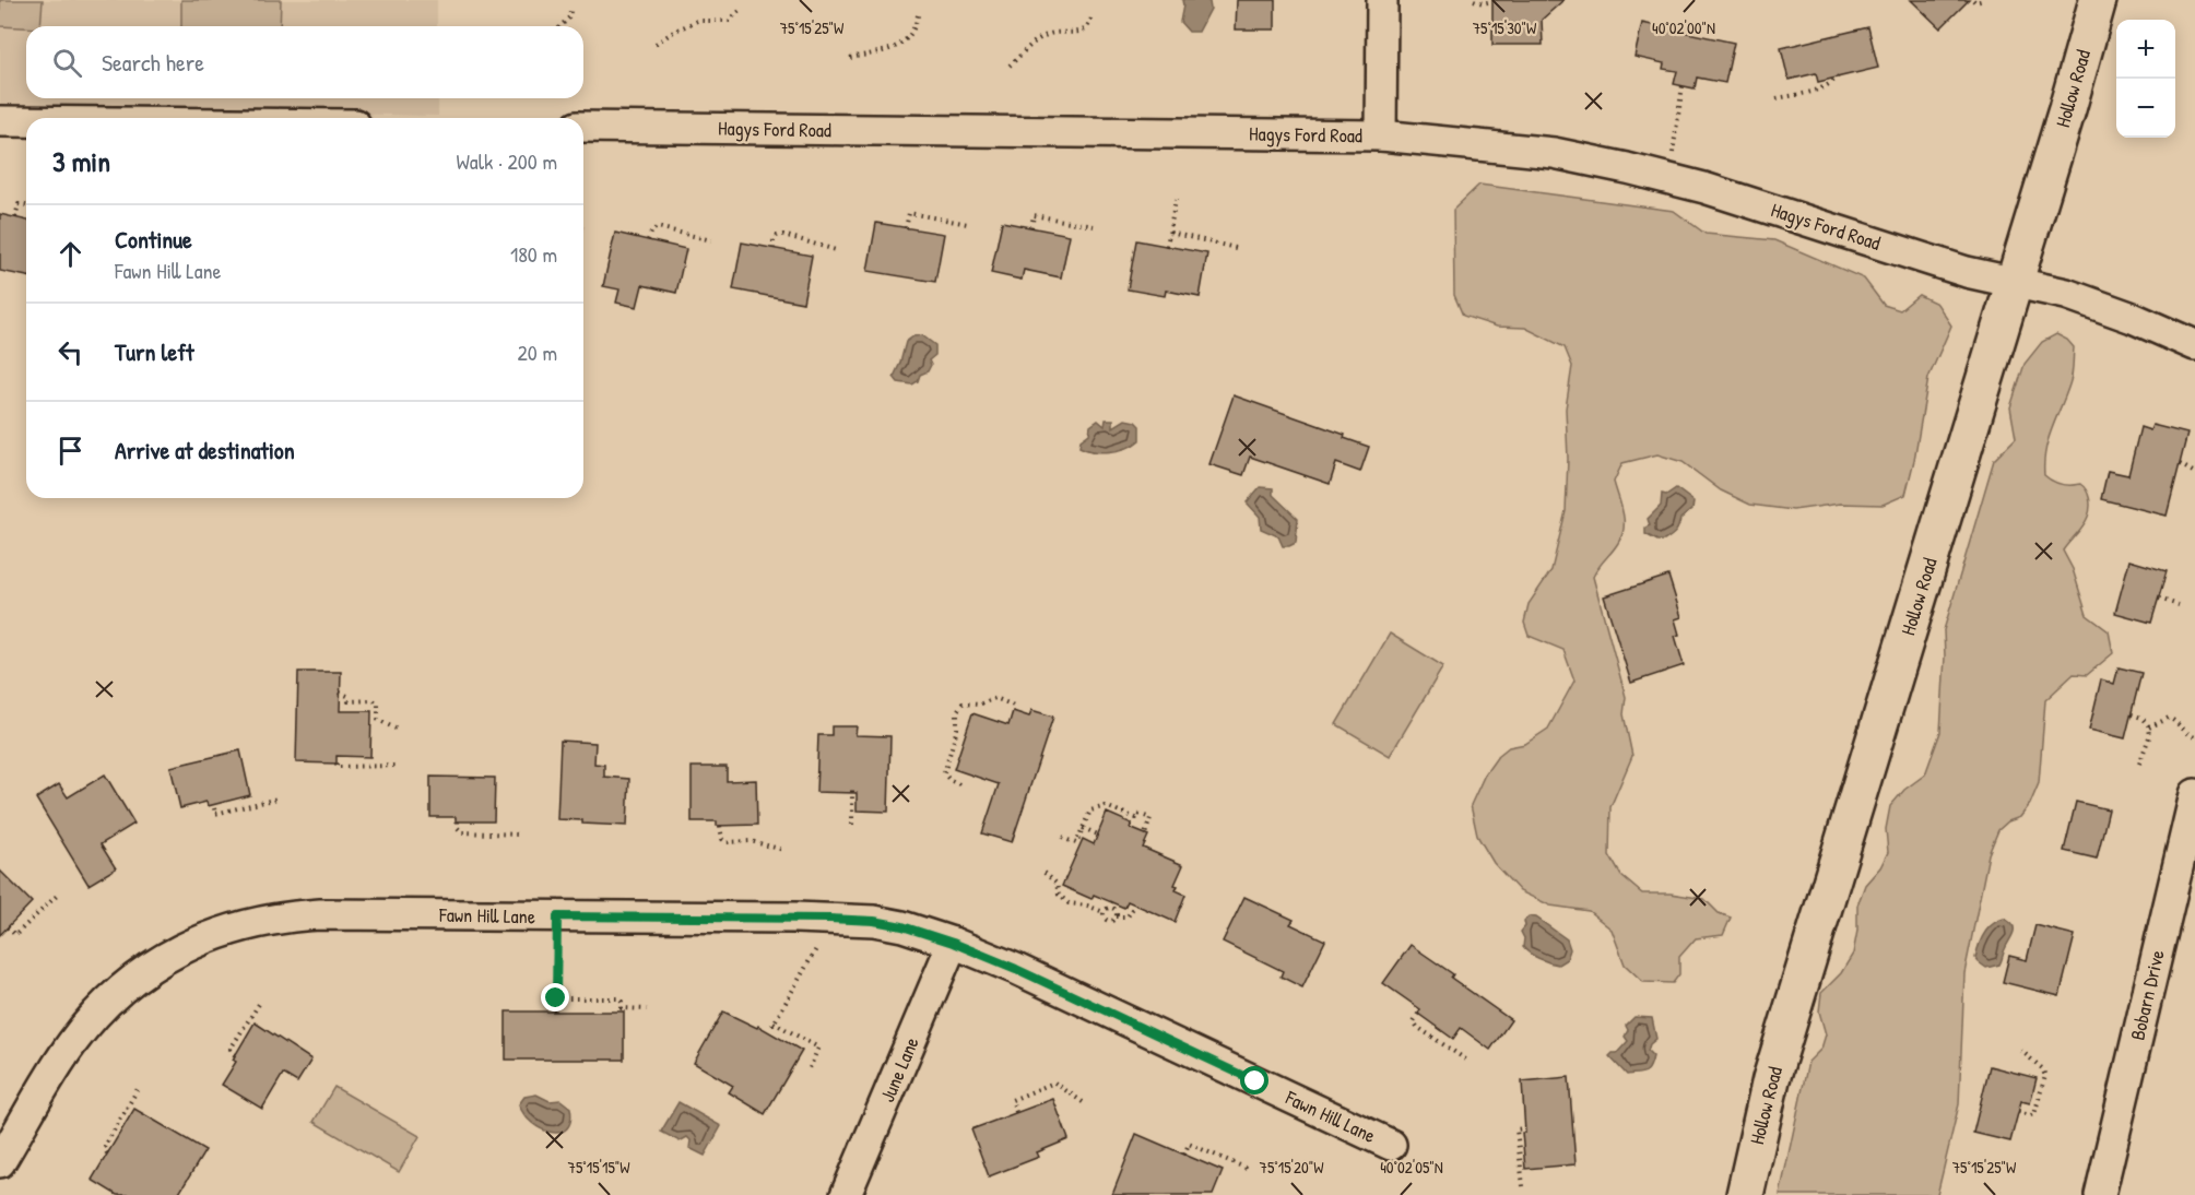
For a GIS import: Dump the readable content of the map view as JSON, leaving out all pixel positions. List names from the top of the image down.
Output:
{
  "streets": {
    "main road": ["Hollow Road"],
    "street": [
      "Hagys Ford Road",
      "Fawn Hill Lane",
      "Bobarn Drive",
      "June Lane"
    ]
  },
  "crossings": [
    ["Hollow Road", "Hagys Ford Road"],
    ["Fawn Hill Lane", "June Lane"]
  ],
  "page": {
    "map_buttons": ["+", "−"],
    "search": "Search here",
    "heading": ["3 min", "Walk · 200 m"],
    "list": [
      ["Continue", "Fawn Hill Lane", "180 m"],
      ["Turn left", "20 m"],
      "Arrive at destination"
    ]
  },
  "coordinates": [
    "75°15'25\"W",
    "75°15'30\"W",
    "40°02'00\"N",
    "40°02'05\"N",
    "75°15'15\"W",
    "75°15'20\"W"
  ]
}
